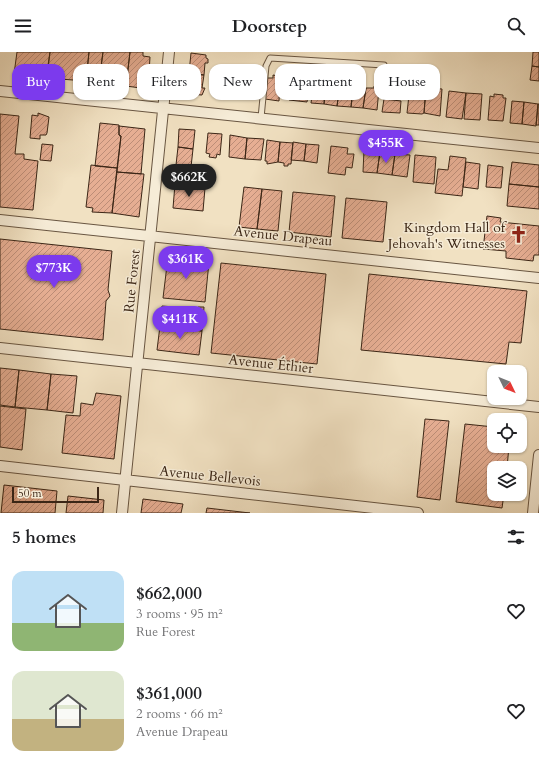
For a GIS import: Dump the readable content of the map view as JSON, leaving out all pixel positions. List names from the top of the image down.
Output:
{
  "streets": {
    "street": [
      "Avenue Drapeau",
      "Rue Forest",
      "Avenue Éthier",
      "Avenue Bellevois"
    ]
  },
  "crossings": [
    ["Avenue Drapeau", "Rue Forest"],
    ["Rue Forest", "Avenue Éthier"],
    ["Rue Forest", "Avenue Bellevois"]
  ],
  "places": {
    "church": ["Kingdom Hall of Jehovah's Witnesses"]
  },
  "scale_bar": "50 m",
  "north": "bottom right",
  "page": {
    "header": "Doorstep",
    "chip": [
      "Buy",
      "Rent",
      "Filters",
      "New",
      "Apartment",
      "House"
    ],
    "price": [
      "$455K",
      "$662K",
      "$361K",
      "$773K",
      "$411K"
    ],
    "scale": "50 m",
    "heading": "5 homes",
    "list": [
      {
        "name": "$662,000",
        "note": "3 rooms · 95 m² · Rue Forest"
      },
      {
        "name": "$361,000",
        "note": "2 rooms · 66 m² · Avenue Drapeau"
      }
    ]
  }
}
